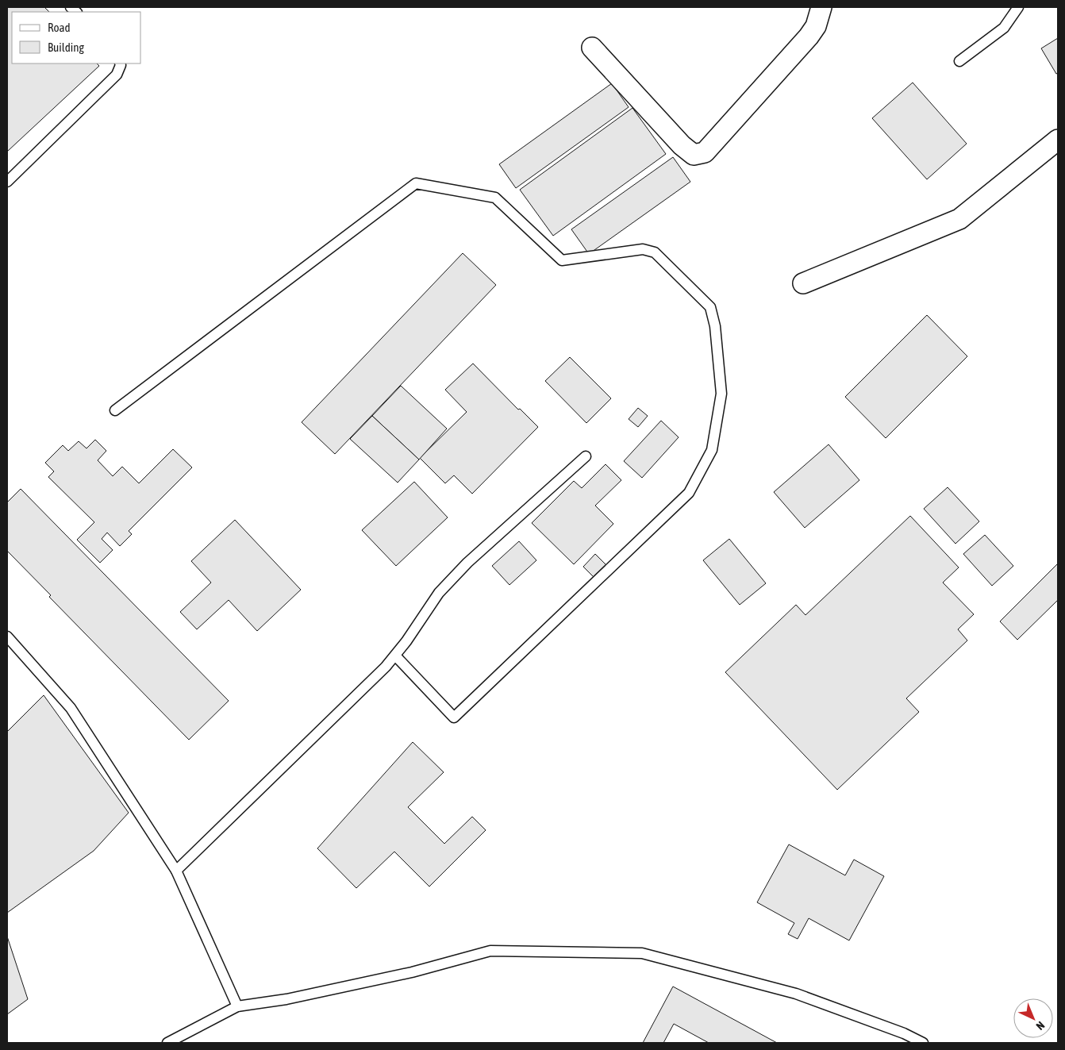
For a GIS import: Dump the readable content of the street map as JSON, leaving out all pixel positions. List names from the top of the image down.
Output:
{
  "legend": ["Road", "Building"],
  "north": "bottom right"
}
